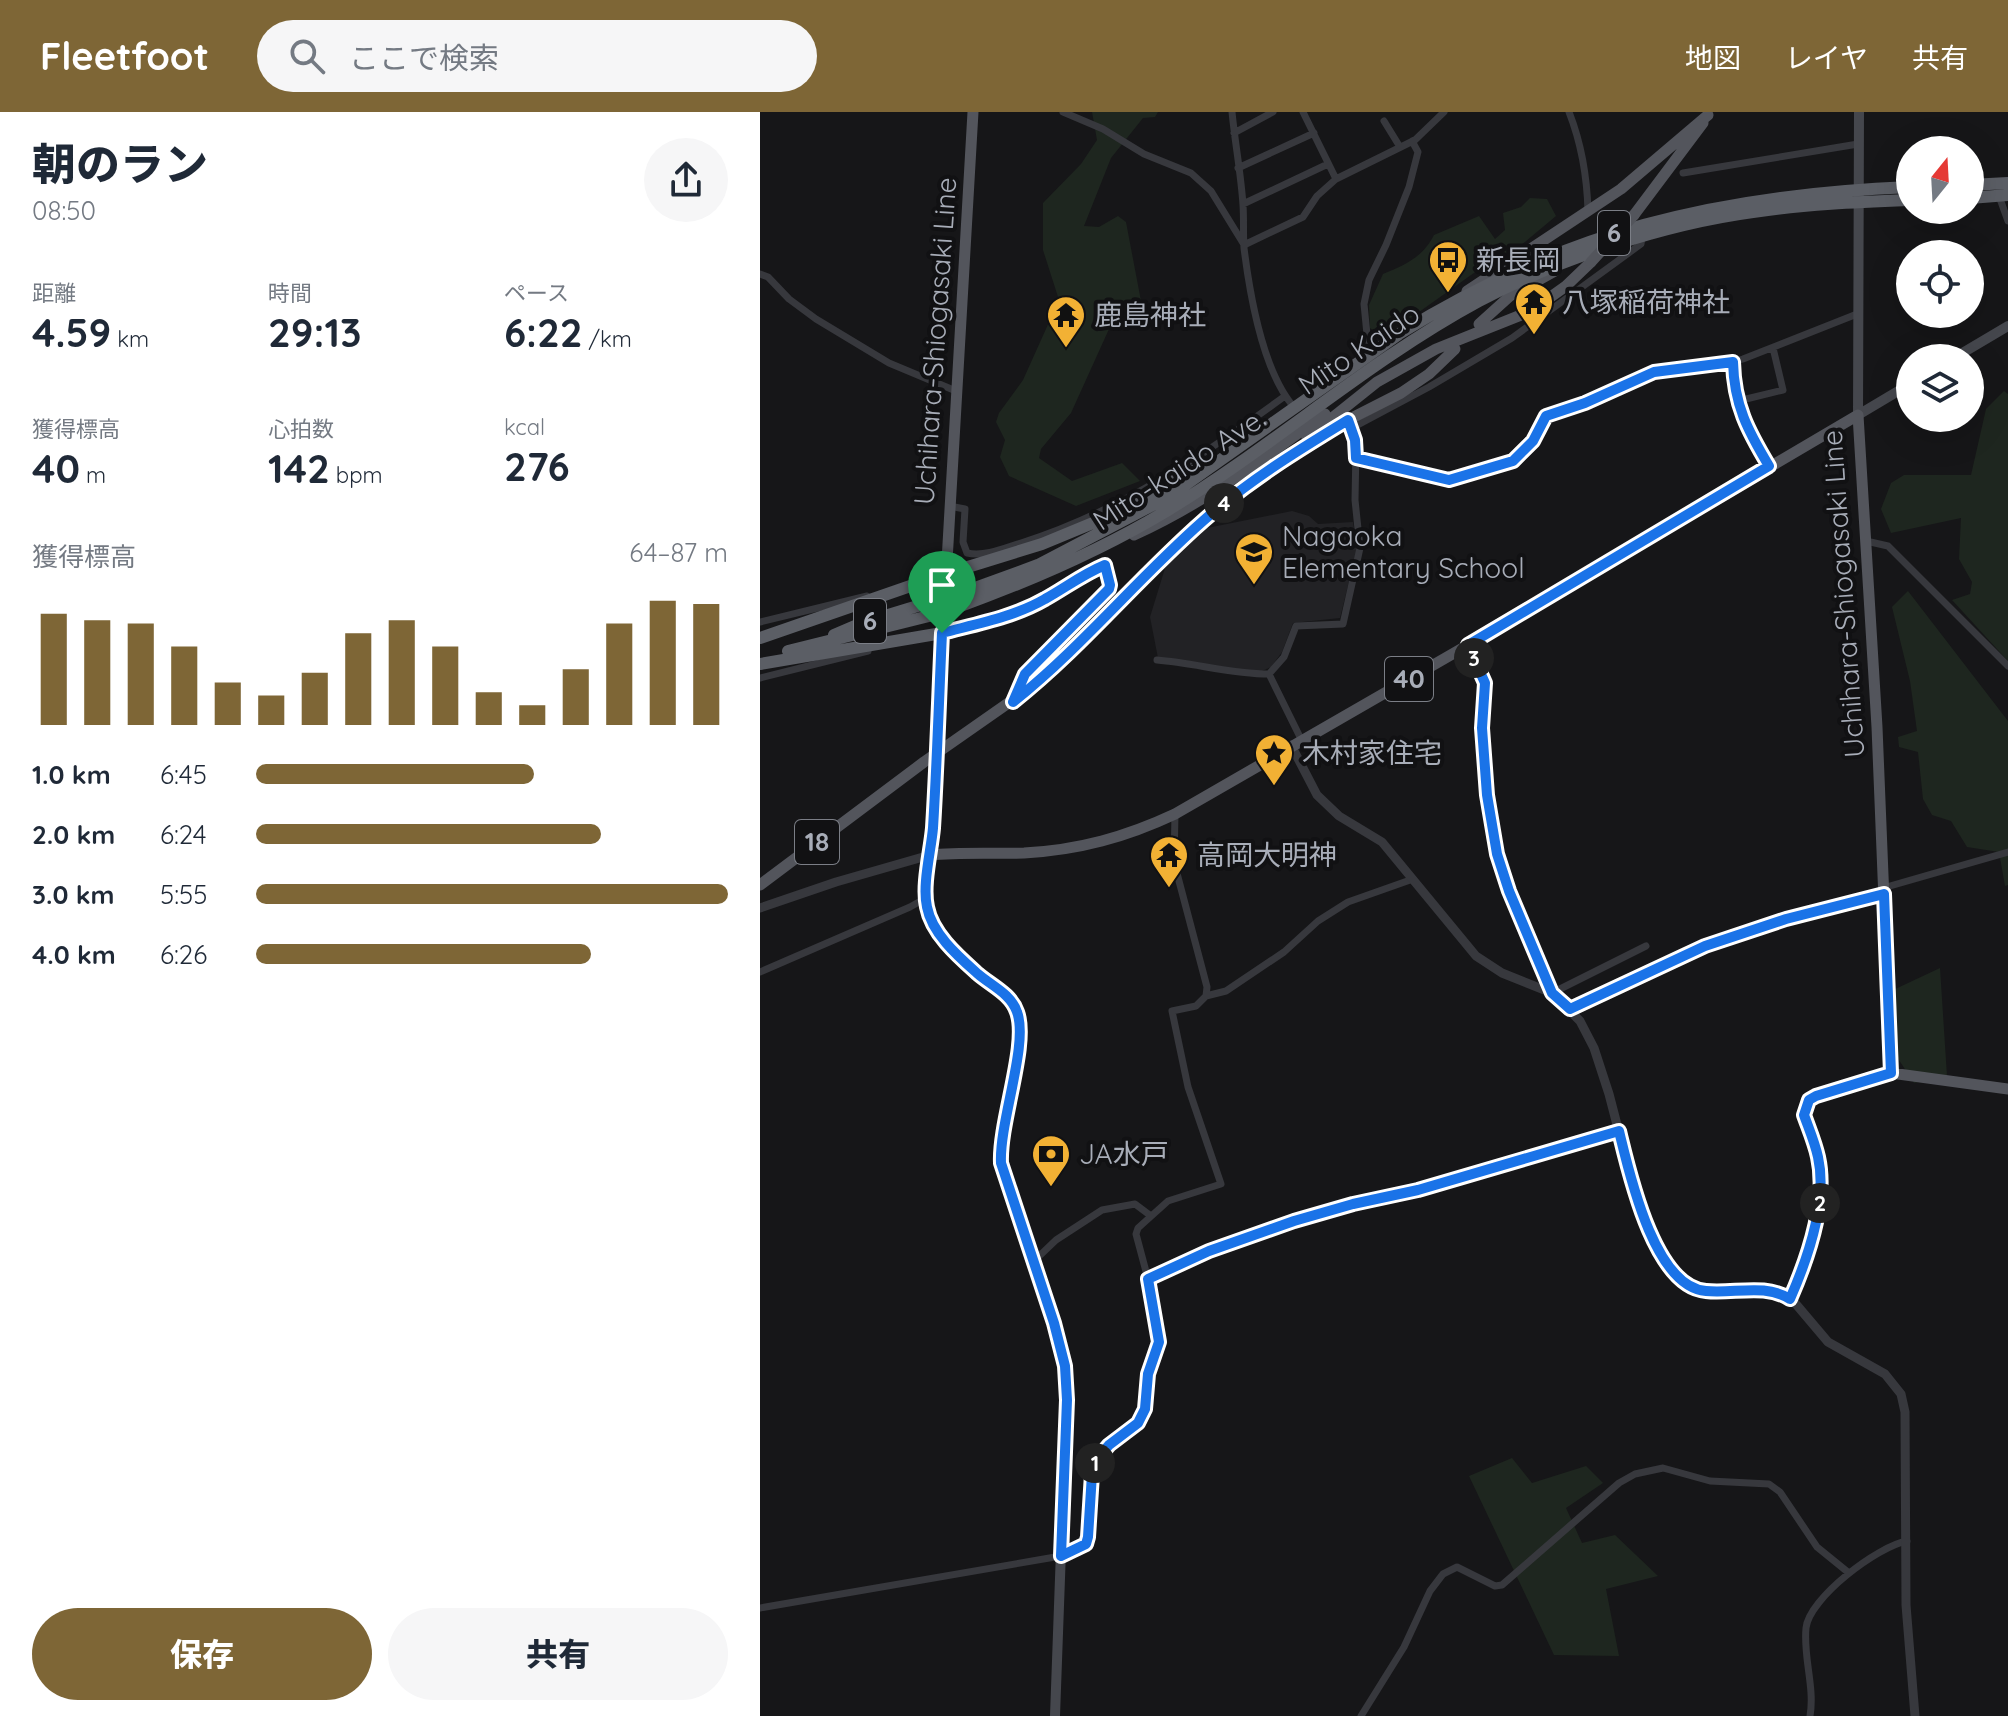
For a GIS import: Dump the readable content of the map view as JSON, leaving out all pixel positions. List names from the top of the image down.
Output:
{
  "streets": {
    "highway": ["6", "Mito-kaido Ave."],
    "main road": ["Uchihara-Shiogasaki Line", "40", "18"]
  },
  "crossings": [
    ["6", "Mito-kaido Ave."],
    ["Uchihara-Shiogasaki Line", "18"]
  ],
  "places": {
    "bus stop": ["新長岡"],
    "temple": ["八塚稲荷神社", "鹿島神社", "高岡大明神"],
    "school or university": ["Nagaoka Elementary School"],
    "place": ["木村家住宅"],
    "bank": ["JA水戸"]
  },
  "north": "top",
  "page": {
    "header": "Fleetfoot",
    "search": "ここで検索",
    "nav": ["地図", "レイヤ", "共有"],
    "heading": ["朝のラン", "08:50"],
    "stats": [
      ["距離", "4.59 km"],
      ["時間", "29:13"],
      ["ペース", "6:22 /km"],
      ["獲得標高", "40 m"],
      ["心拍数", "142 bpm"],
      ["kcal", "276"]
    ],
    "pins": [
      "4",
      "3",
      "2",
      "1"
    ],
    "chart": ["獲得標高", "64–87 m"],
    "list": [
      {
        "name": "1.0 km",
        "note": "6:45"
      },
      {
        "name": "2.0 km",
        "note": "6:24"
      },
      {
        "name": "3.0 km",
        "note": "5:55"
      },
      {
        "name": "4.0 km",
        "note": "6:26"
      }
    ],
    "buttons": ["保存", "共有"]
  }
}
